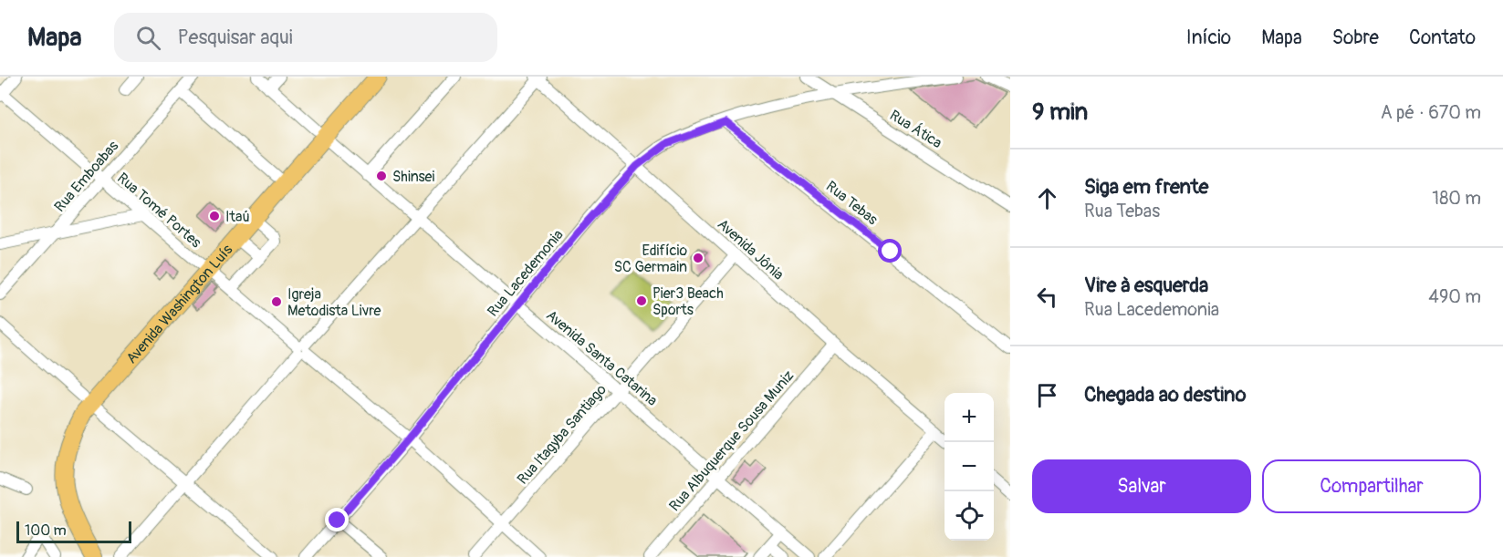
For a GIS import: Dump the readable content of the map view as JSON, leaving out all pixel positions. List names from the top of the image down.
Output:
{
  "streets": {
    "highway": ["Avenida Washington Luís"],
    "street": [
      "Rua Ática",
      "Rua Emboabas",
      "Rua Tebas",
      "Rua Tomé Portes",
      "Avenida Jônia",
      "Rua Lacedemonia",
      "Avenida Santa Catarina",
      "Rua Itagyba Santiago",
      "Rua Albuquerque Sousa Muniz"
    ]
  },
  "crossings": [
    ["Rua Ática", "Rua Lacedemonia"],
    ["Rua Emboabas", "Rua Tomé Portes"],
    ["Rua Tebas", "Rua Lacedemonia"],
    ["Rua Tomé Portes", "Rua Lacedemonia"],
    ["Rua Tomé Portes", "Avenida Washington Luís"],
    ["Rua Tomé Portes", "Rua Itagyba Santiago"],
    ["Avenida Jônia", "Rua Lacedemonia"],
    ["Avenida Jônia", "Rua Itagyba Santiago"],
    ["Avenida Jônia", "Rua Albuquerque Sousa Muniz"],
    ["Rua Lacedemonia", "Avenida Santa Catarina"],
    ["Avenida Washington Luís", "Avenida Santa Catarina"],
    ["Avenida Santa Catarina", "Rua Itagyba Santiago"],
    ["Avenida Santa Catarina", "Rua Albuquerque Sousa Muniz"]
  ],
  "places": [
    "Shinsei",
    "Itaú",
    "Edifício SC Germain",
    "Pier3 Beach Sports",
    "Igreja Metodista Livre"
  ],
  "scale_bar": "100 m",
  "page": {
    "header": "Mapa",
    "search": "Pesquisar aqui",
    "nav": [
      "Início",
      "Mapa",
      "Sobre",
      "Contato"
    ],
    "heading": ["9 min", "A pé · 670 m"],
    "list": [
      ["Siga em frente", "Rua Tebas", "180 m"],
      ["Vire à esquerda", "Rua Lacedemonia", "490 m"],
      "Chegada ao destino"
    ],
    "map_buttons": ["+", "−"],
    "buttons": ["Salvar", "Compartilhar"],
    "scale": "100 m"
  }
}
